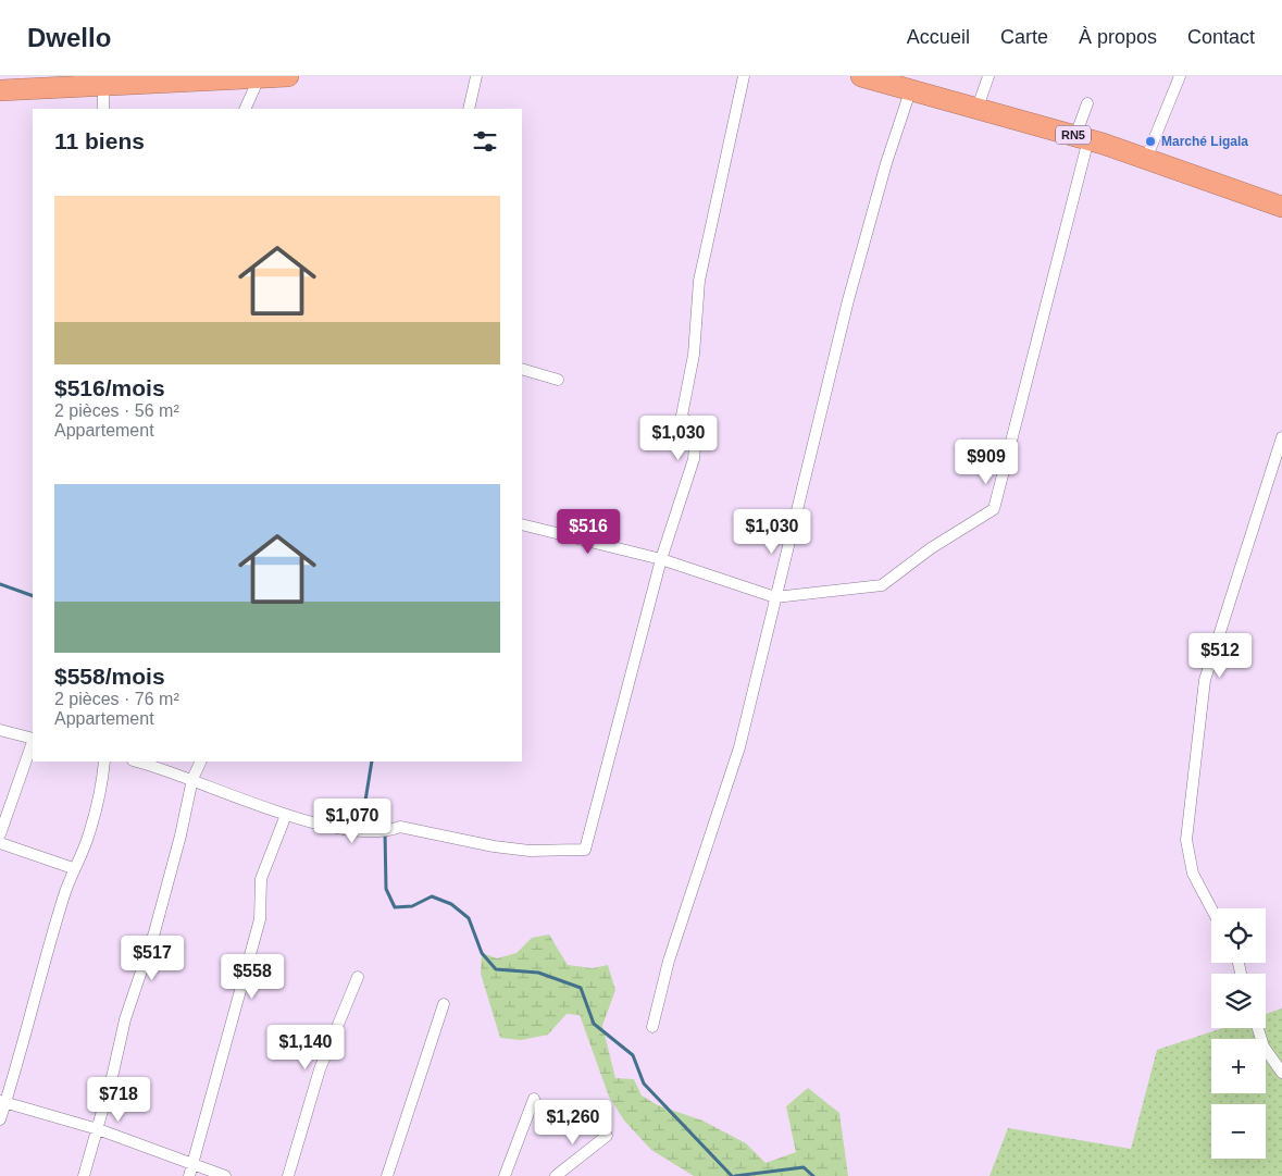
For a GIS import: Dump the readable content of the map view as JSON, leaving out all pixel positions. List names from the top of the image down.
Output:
{
  "streets": {
    "highway": ["RN5"]
  },
  "places": ["Marché Ligala"],
  "page": {
    "header": "Dwello",
    "nav": [
      "Accueil",
      "Carte",
      "À propos",
      "Contact"
    ],
    "heading": "11 biens",
    "list": [
      {
        "name": "$516/mois",
        "note": "2 pièces · 56 m² · Appartement"
      },
      {
        "name": "$558/mois",
        "note": "2 pièces · 76 m² · Appartement"
      }
    ],
    "price": [
      "$1,030",
      "$909",
      "$516",
      "$1,030",
      "$512",
      "$1,070",
      "$517",
      "$558",
      "$1,140",
      "$718",
      "$1,260"
    ],
    "map_buttons": ["+", "−"]
  }
}
